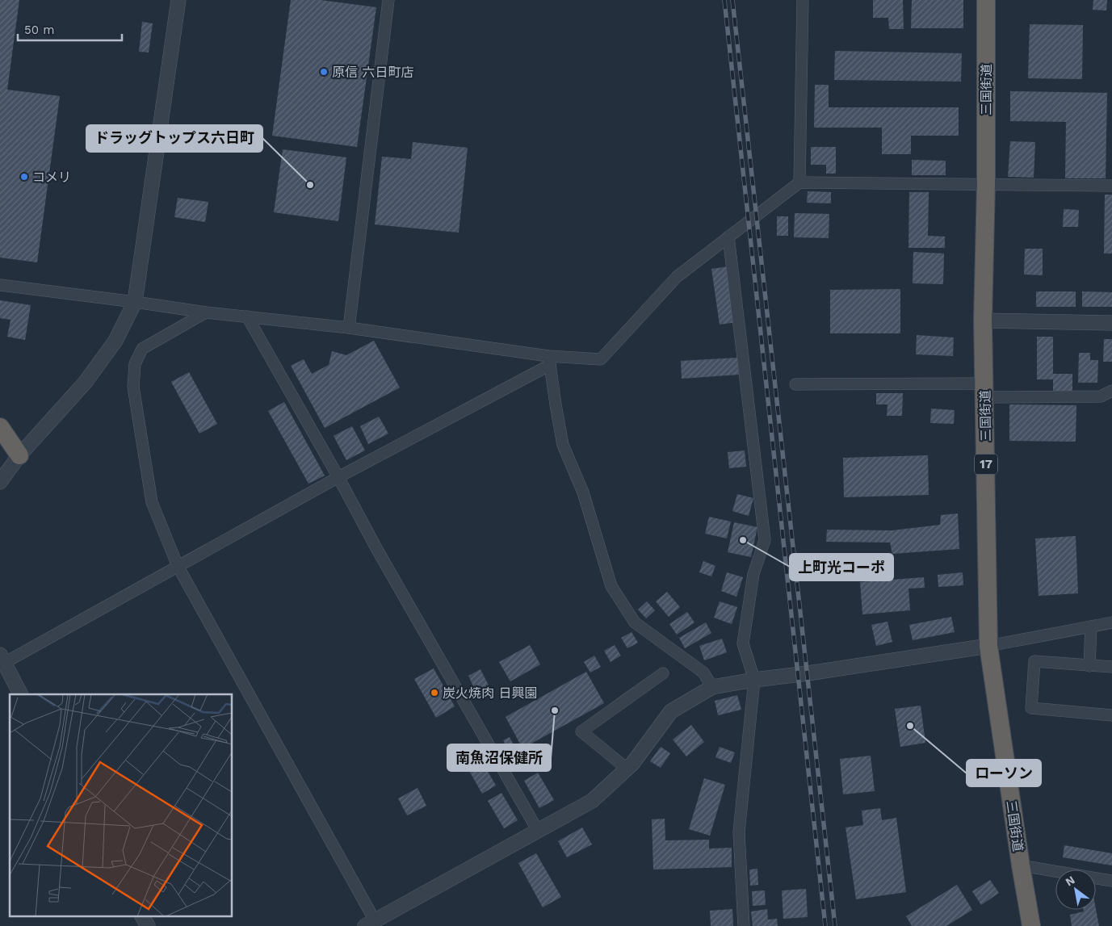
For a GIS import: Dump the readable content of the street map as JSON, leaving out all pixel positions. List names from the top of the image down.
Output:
{
  "streets": {
    "highway": ["三国街道", "17"]
  },
  "places": [
    "原信 六日町店",
    "コメリ",
    "ドラッグトップス六日町",
    "上町光コーポ",
    "炭火焼肉 日興園",
    "南魚沼保健所",
    "ローソン"
  ],
  "scale_bar": "50 m",
  "north": "top left"
}
